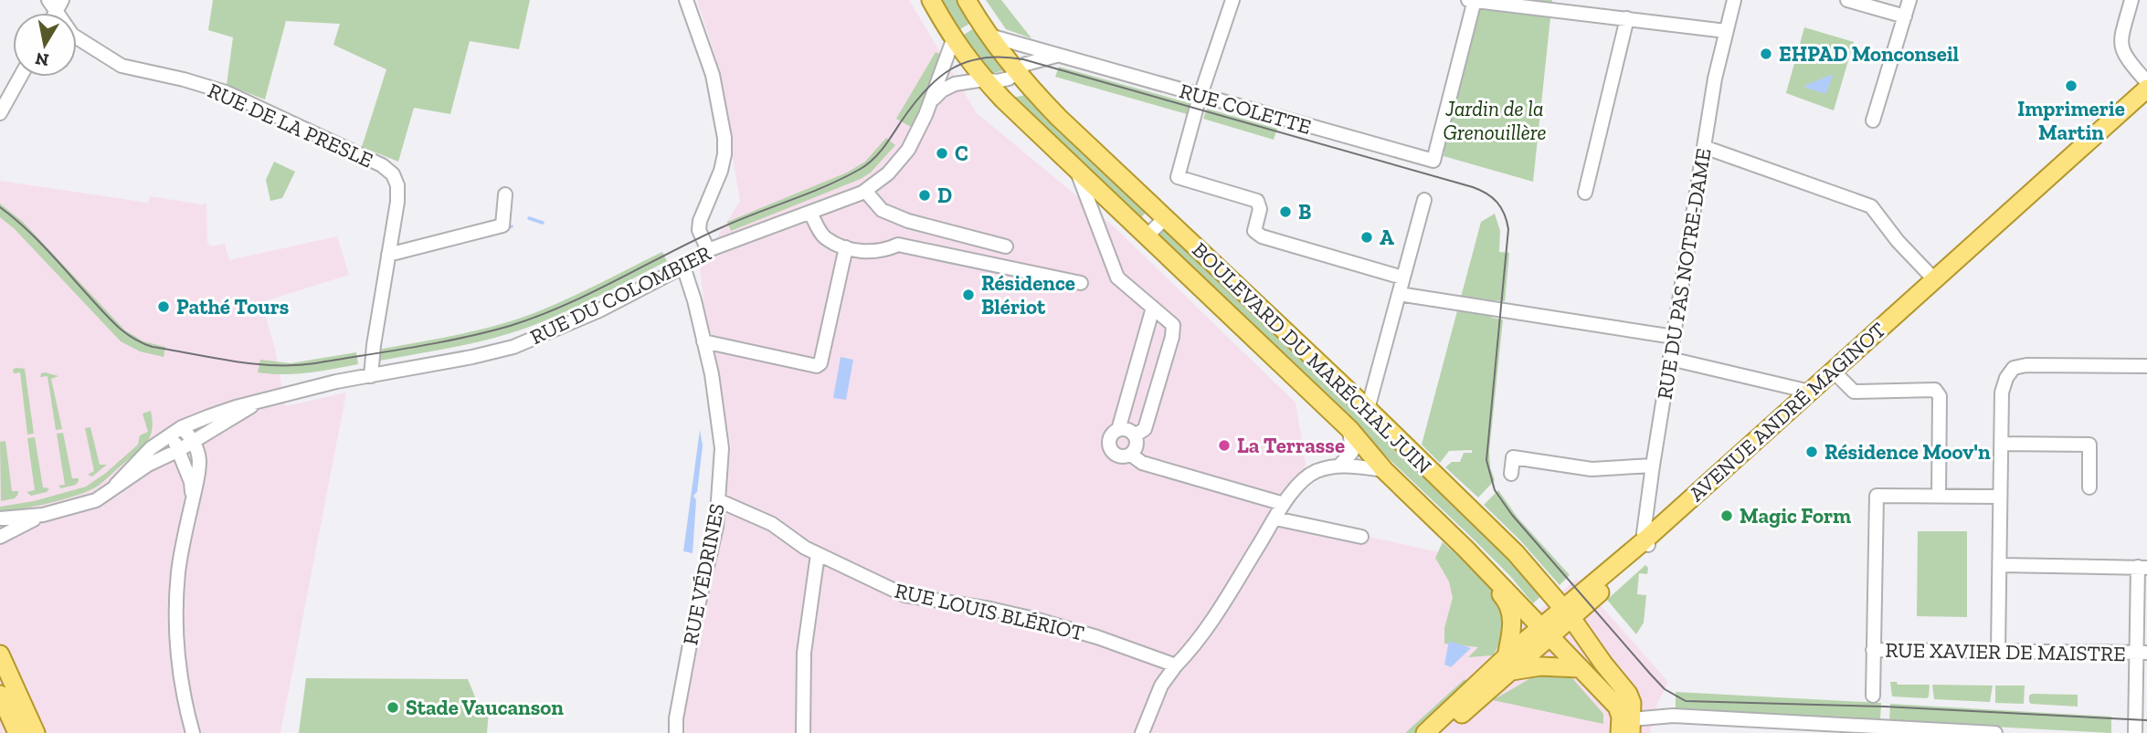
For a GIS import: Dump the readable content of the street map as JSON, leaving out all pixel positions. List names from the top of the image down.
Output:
{
  "streets": {
    "main road": ["BOULEVARD DU MARÉCHAL JUIN", "AVENUE ANDRÉ MAGINOT"],
    "street": [
      "RUE COLETTE",
      "RUE DE LA PRESLE",
      "RUE DU PAS NOTRE-DAME",
      "RUE DU COLOMBIER",
      "RUE VÉDRINES",
      "RUE LOUIS BLÉRIOT",
      "RUE XAVIER DE MAISTRE"
    ]
  },
  "crossings": [
    ["RUE COLETTE", "BOULEVARD DU MARÉCHAL JUIN"],
    ["RUE DE LA PRESLE", "RUE DU COLOMBIER"],
    ["RUE DU PAS NOTRE-DAME", "AVENUE ANDRÉ MAGINOT"],
    ["RUE DU COLOMBIER", "BOULEVARD DU MARÉCHAL JUIN"],
    ["RUE DU COLOMBIER", "RUE VÉDRINES"],
    ["BOULEVARD DU MARÉCHAL JUIN", "AVENUE ANDRÉ MAGINOT"],
    ["RUE VÉDRINES", "RUE LOUIS BLÉRIOT"]
  ],
  "parks": ["Jardin de la Grenouillère"],
  "places": [
    "EHPAD Monconseil",
    "Imprimerie Martin",
    "C",
    "D",
    "B",
    "A",
    "Résidence Blériot",
    "Pathé Tours",
    "La Terrasse",
    "Résidence Moov'n",
    "Magic Form",
    "Stade Vaucanson"
  ],
  "north": "bottom"
}
